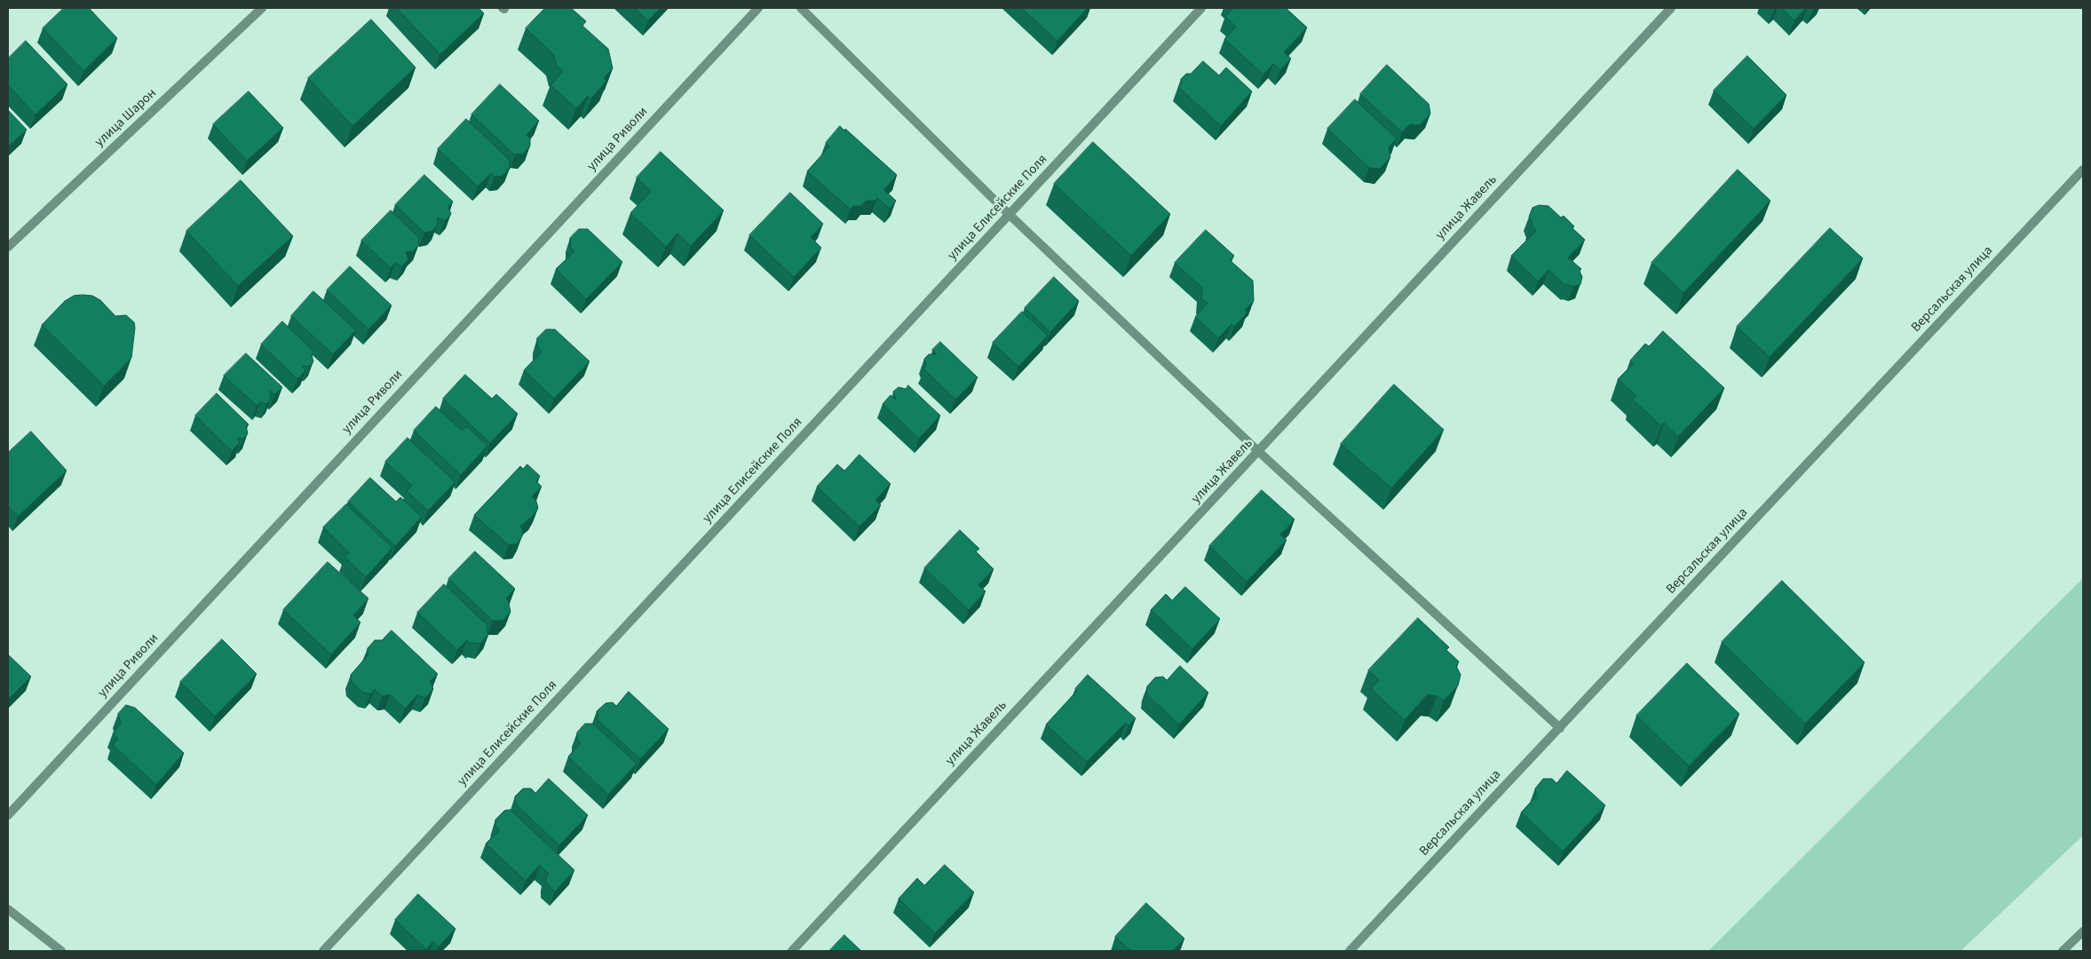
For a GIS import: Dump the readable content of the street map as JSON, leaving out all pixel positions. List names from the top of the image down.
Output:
{
  "streets": {
    "street": [
      "улица Шарон",
      "улица Риволи",
      "улица Елисейские Поля",
      "улица Жавель",
      "Версальская улица"
    ]
  }
}
